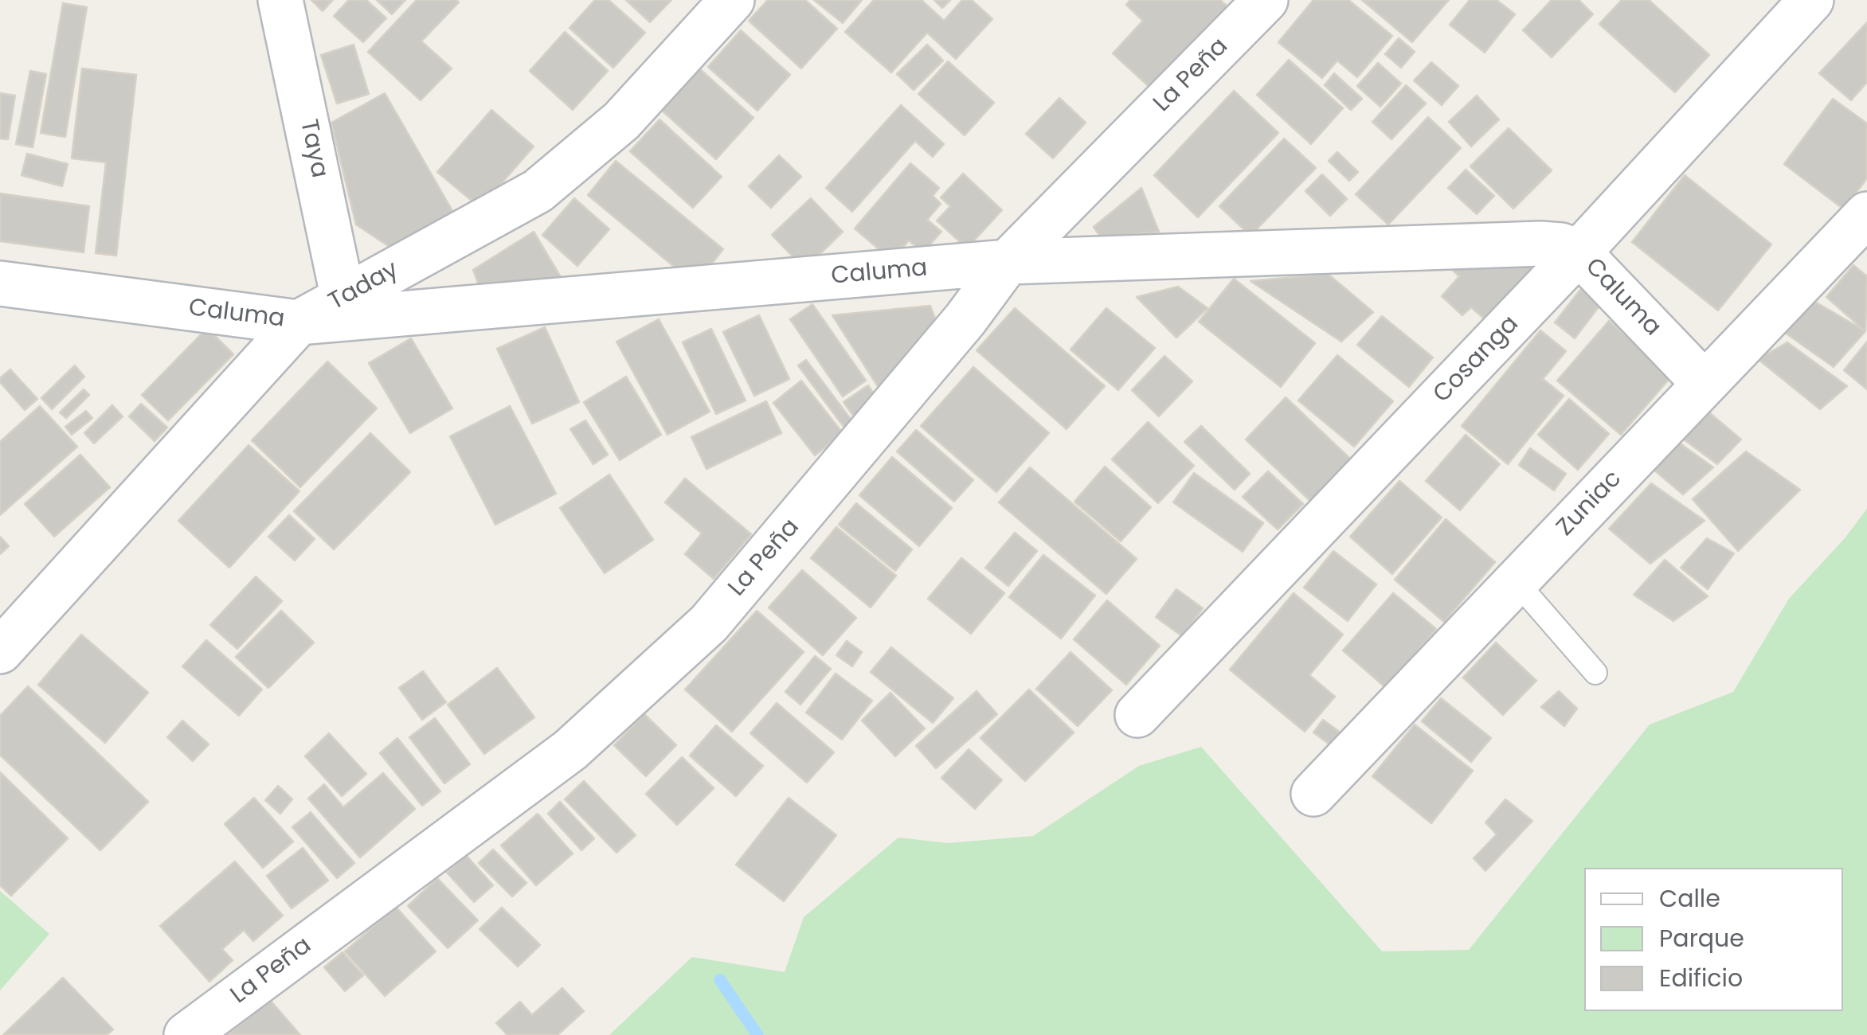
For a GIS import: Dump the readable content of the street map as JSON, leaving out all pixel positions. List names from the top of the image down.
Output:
{
  "streets": {
    "street": [
      "La Peña",
      "Taya",
      "Caluma",
      "Taday",
      "Cosanga",
      "Zuniac"
    ]
  },
  "crossings": [
    ["La Peña", "Caluma"],
    ["Taya", "Taday"],
    ["Caluma", "Taday"],
    ["Caluma", "Cosanga"],
    ["Caluma", "Zuniac"]
  ],
  "legend": ["Calle", "Parque", "Edificio"]
}
